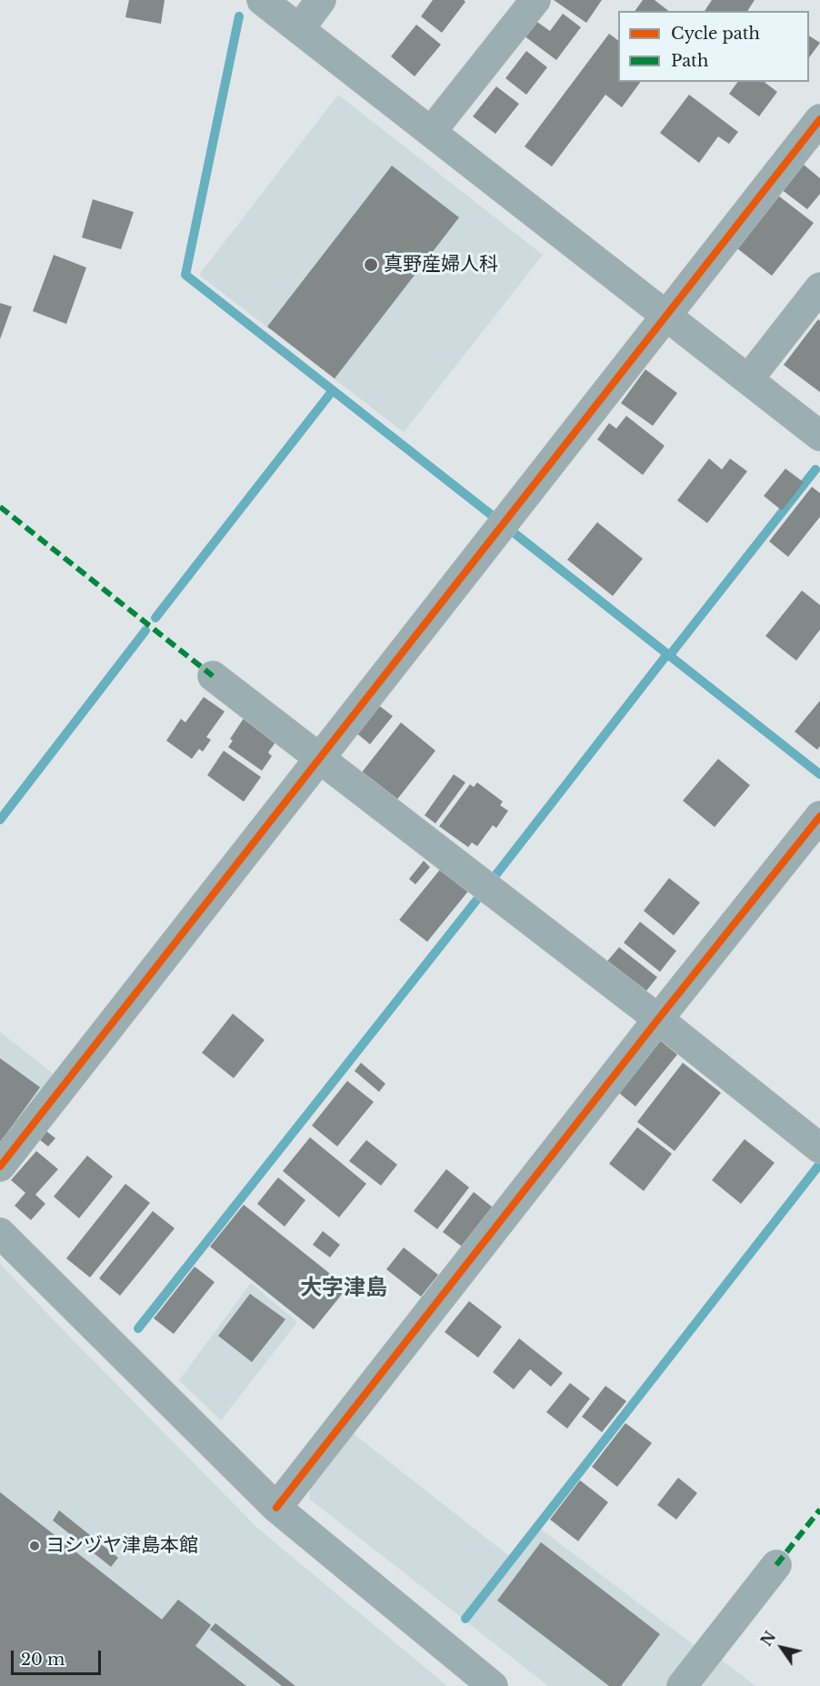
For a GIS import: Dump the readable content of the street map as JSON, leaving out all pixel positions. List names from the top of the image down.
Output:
{
  "districts": ["大字津島"],
  "places": ["真野産婦人科", "ヨシヅヤ津島本館"],
  "legend": ["Cycle path", "Path"],
  "scale_bar": "20 m",
  "north": "top left"
}
